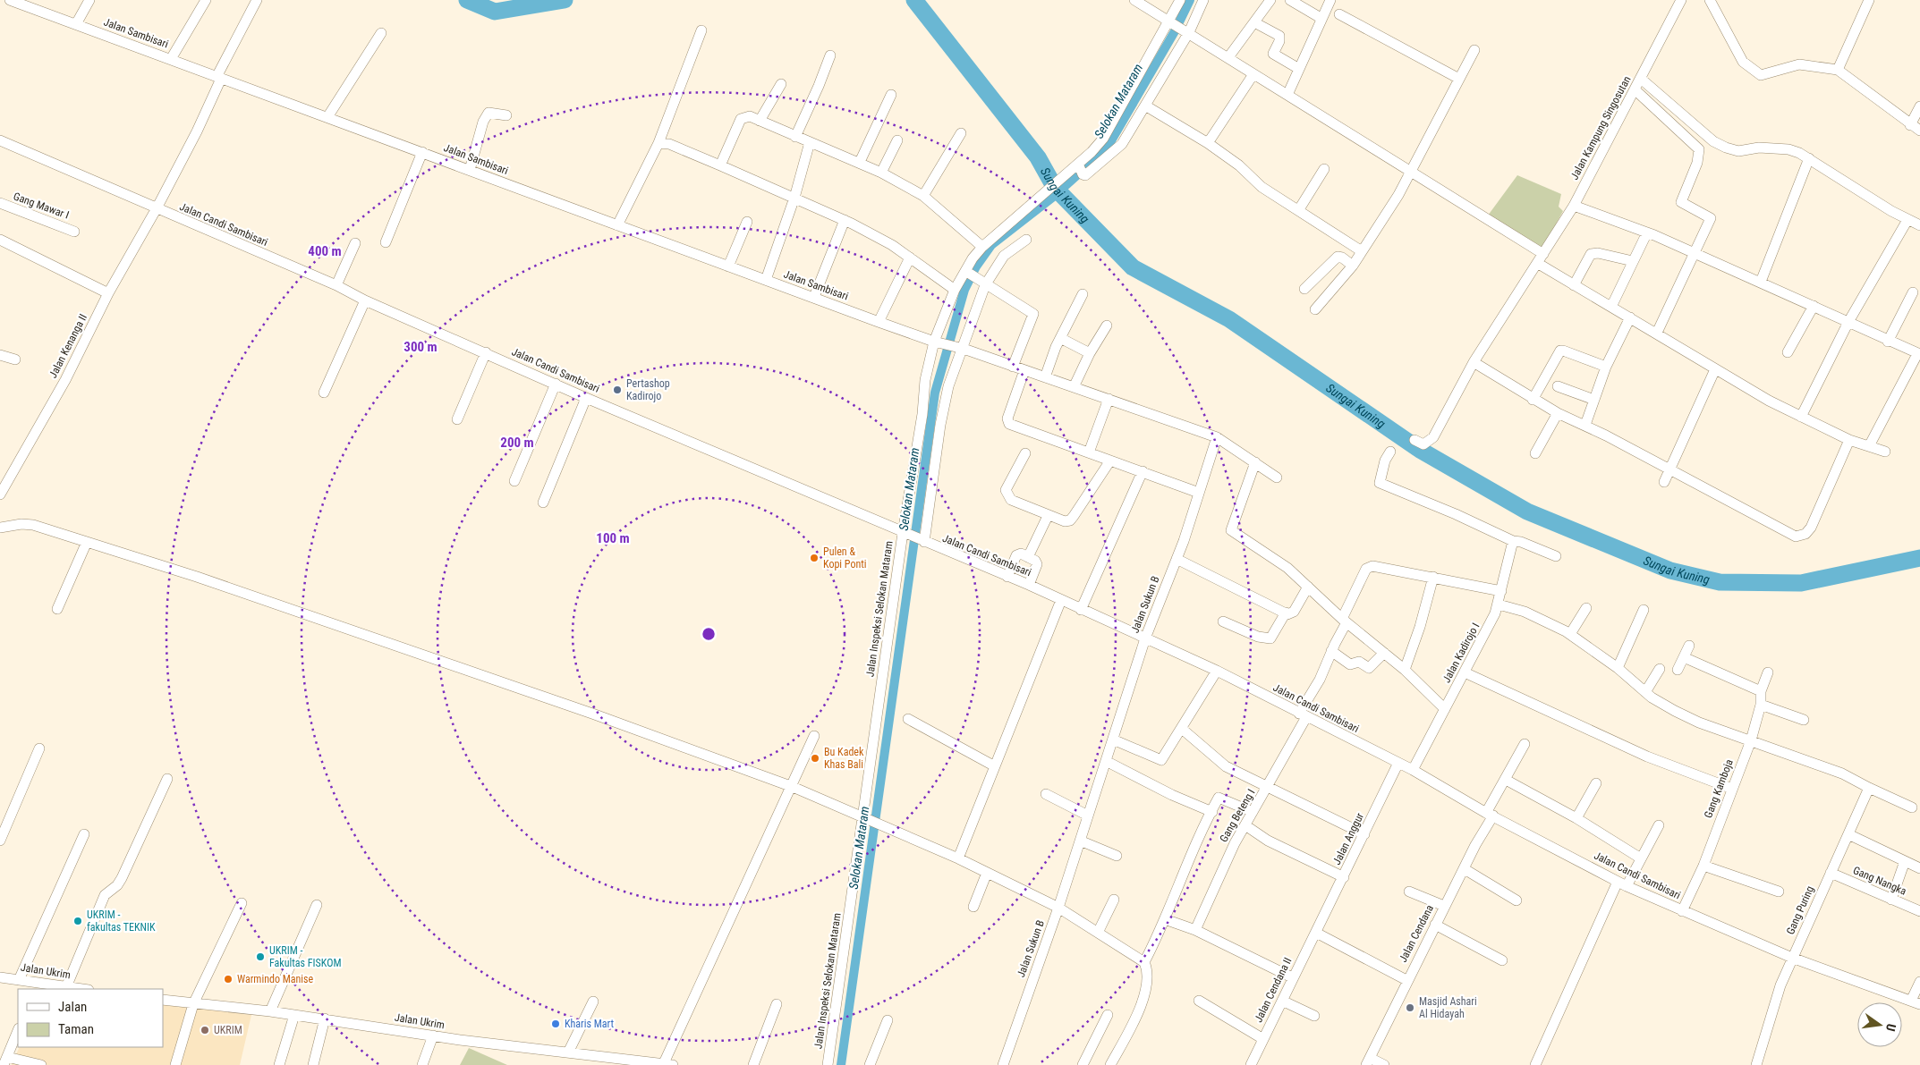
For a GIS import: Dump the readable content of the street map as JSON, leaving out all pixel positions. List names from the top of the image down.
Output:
{
  "streets": {
    "street": [
      "Jalan Sambisari",
      "Jalan Kampung Singosutan",
      "Gang Mawar I",
      "Jalan Candi Sambisari",
      "Jalan Kenanga II",
      "Jalan Sukun B",
      "Jalan Inspeksi Selokan Mataram",
      "Jalan Kadirojo I",
      "Gang Kamboja",
      "Gang Beteng I",
      "Jalan Anggur",
      "Gang Nangka",
      "Gang Puring",
      "Jalan Cendana",
      "Jalan Ukrim",
      "Jalan Cendana II"
    ]
  },
  "crossings": [
    ["Jalan Sambisari", "Jalan Kenanga II"],
    ["Jalan Sambisari", "Jalan Inspeksi Selokan Mataram"],
    ["Jalan Candi Sambisari", "Jalan Kenanga II"],
    ["Jalan Candi Sambisari", "Jalan Sukun B"],
    ["Jalan Candi Sambisari", "Jalan Inspeksi Selokan Mataram"],
    ["Jalan Candi Sambisari", "Jalan Kadirojo I"],
    ["Jalan Candi Sambisari", "Gang Kamboja"],
    ["Jalan Candi Sambisari", "Gang Beteng I"],
    ["Jalan Candi Sambisari", "Jalan Anggur"],
    ["Jalan Candi Sambisari", "Gang Puring"],
    ["Jalan Candi Sambisari", "Jalan Cendana"],
    ["Jalan Anggur", "Jalan Cendana II"],
    ["Gang Nangka", "Gang Puring"]
  ],
  "water": ["Selokan Mataram", "Sungai Kuning"],
  "places": [
    "Pertashop Kadirojo",
    "Pulen & Kopi Ponti",
    "Bu Kadek Khas Bali",
    "UKRIM - fakultas TEKNIK",
    "UKRIM - Fakultas FISKOM",
    "Warmindo Manise",
    "Masjid Ashari Al Hidayah",
    "Kharis Mart",
    "UKRIM"
  ],
  "legend": ["Jalan", "Taman"],
  "north": "right",
  "rings": [
    "400 m",
    "300 m",
    "200 m",
    "100 m"
  ]
}
